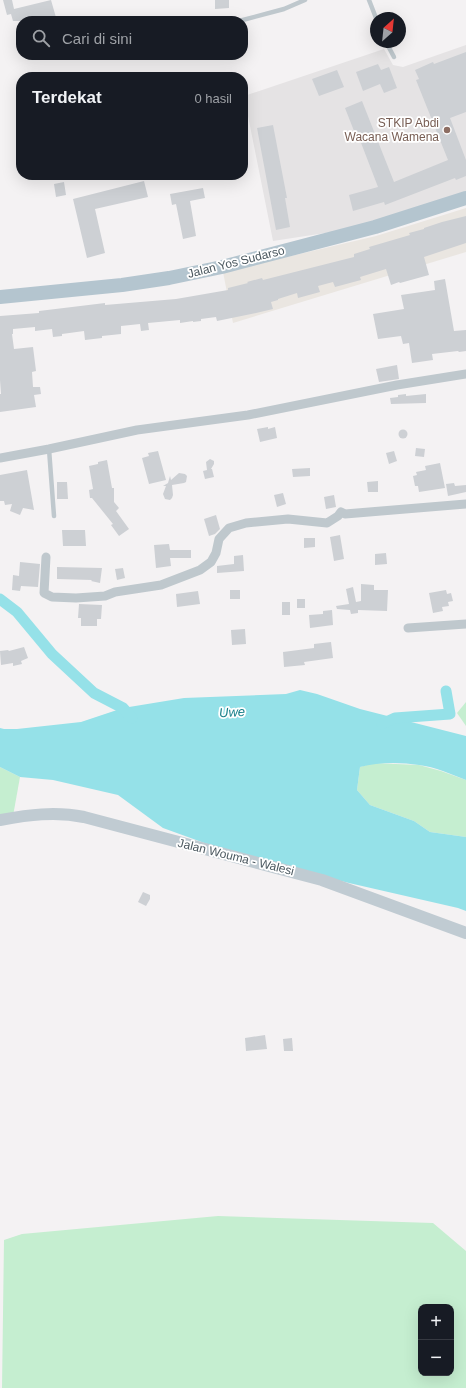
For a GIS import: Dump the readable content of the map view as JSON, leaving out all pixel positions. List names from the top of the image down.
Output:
{
  "streets": {
    "main road": ["Jalan Yos Sudarso"],
    "street": ["Jalan Wouma - Walesi"]
  },
  "water": ["Uwe"],
  "places": ["STKIP Abdi Wacana Wamena"],
  "north": "top right",
  "page": {
    "search": "Cari di sini",
    "heading": ["Terdekat", "0 hasil"],
    "map_buttons": ["+", "−"]
  }
}
